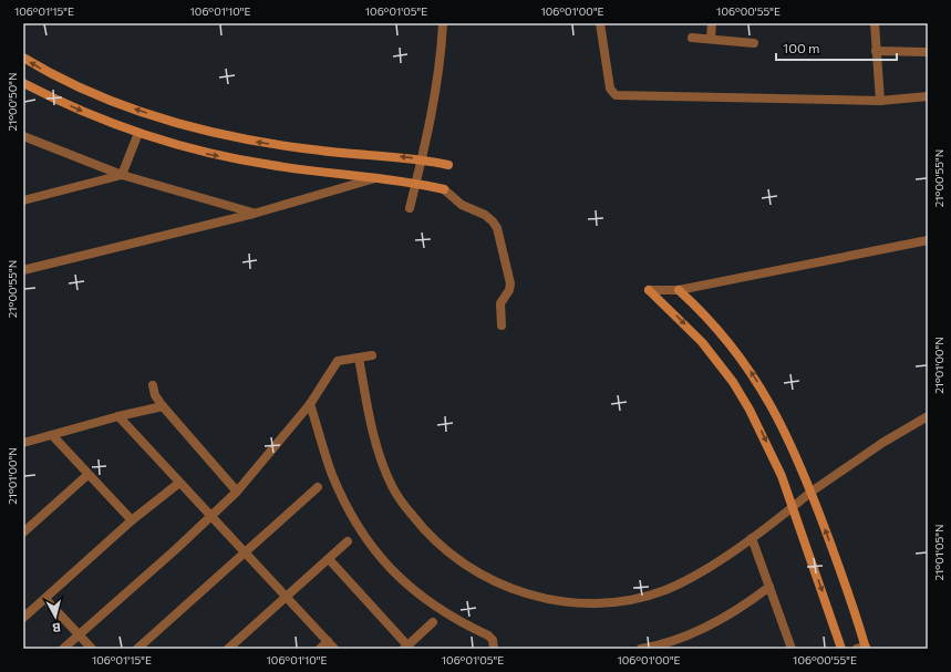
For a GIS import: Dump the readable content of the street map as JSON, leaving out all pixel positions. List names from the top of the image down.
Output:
{
  "scale_bar": "100 m",
  "north": "bottom",
  "coordinates": [
    "106°01'15\"E",
    "106°01'10\"E",
    "106°01'05\"E",
    "106°01'00\"E",
    "106°00'55\"E",
    "21°00'50\"N",
    "21°00'55\"N",
    "21°01'00\"N",
    "21°01'05\"N"
  ]
}
